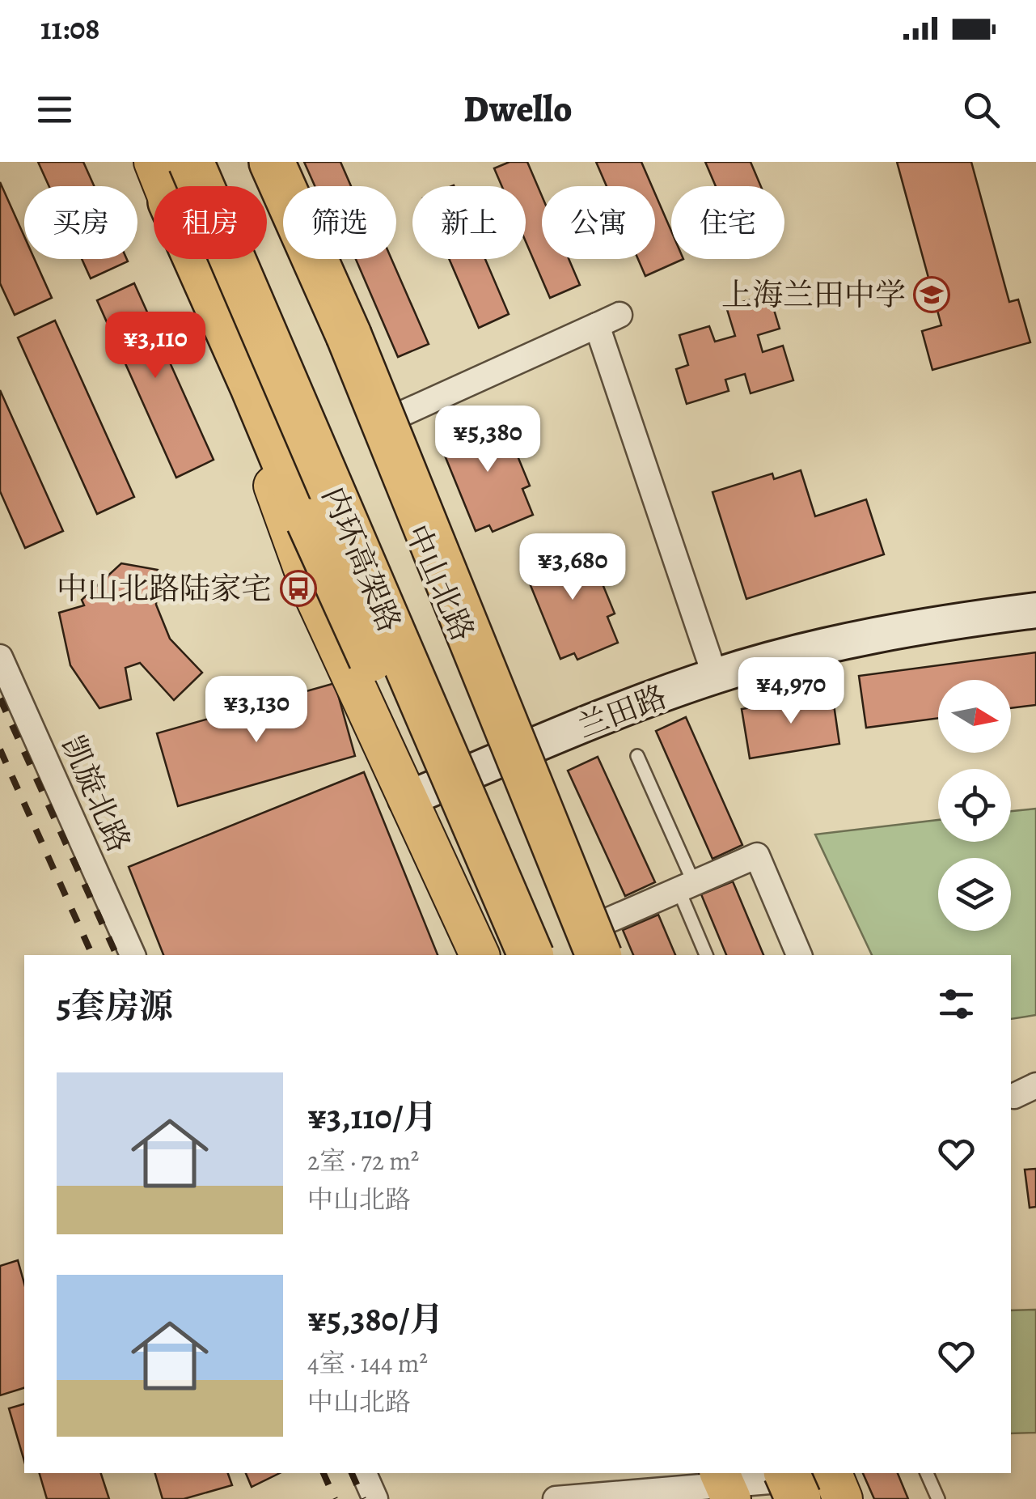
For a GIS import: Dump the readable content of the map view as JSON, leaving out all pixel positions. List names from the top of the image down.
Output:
{
  "streets": {
    "highway": ["内环高架路"],
    "main road": ["中山北路"],
    "street": ["兰田路", "凯旋北路"]
  },
  "crossings": [
    ["中山北路", "兰田路"]
  ],
  "places": {
    "school or university": ["上海兰田中学"],
    "bus stop": ["中山北路陆家宅"]
  },
  "north": "right",
  "page": {
    "status": "11:08",
    "header": "Dwello",
    "chip": [
      "买房",
      "租房",
      "筛选",
      "新上",
      "公寓",
      "住宅"
    ],
    "price": [
      "¥3,110",
      "¥5,380",
      "¥3,680",
      "¥4,970",
      "¥3,130"
    ],
    "heading": "5套房源",
    "list": [
      {
        "name": "¥3,110/月",
        "note": "2室 · 72 m² · 中山北路"
      },
      {
        "name": "¥5,380/月",
        "note": "4室 · 144 m² · 中山北路"
      }
    ]
  }
}
